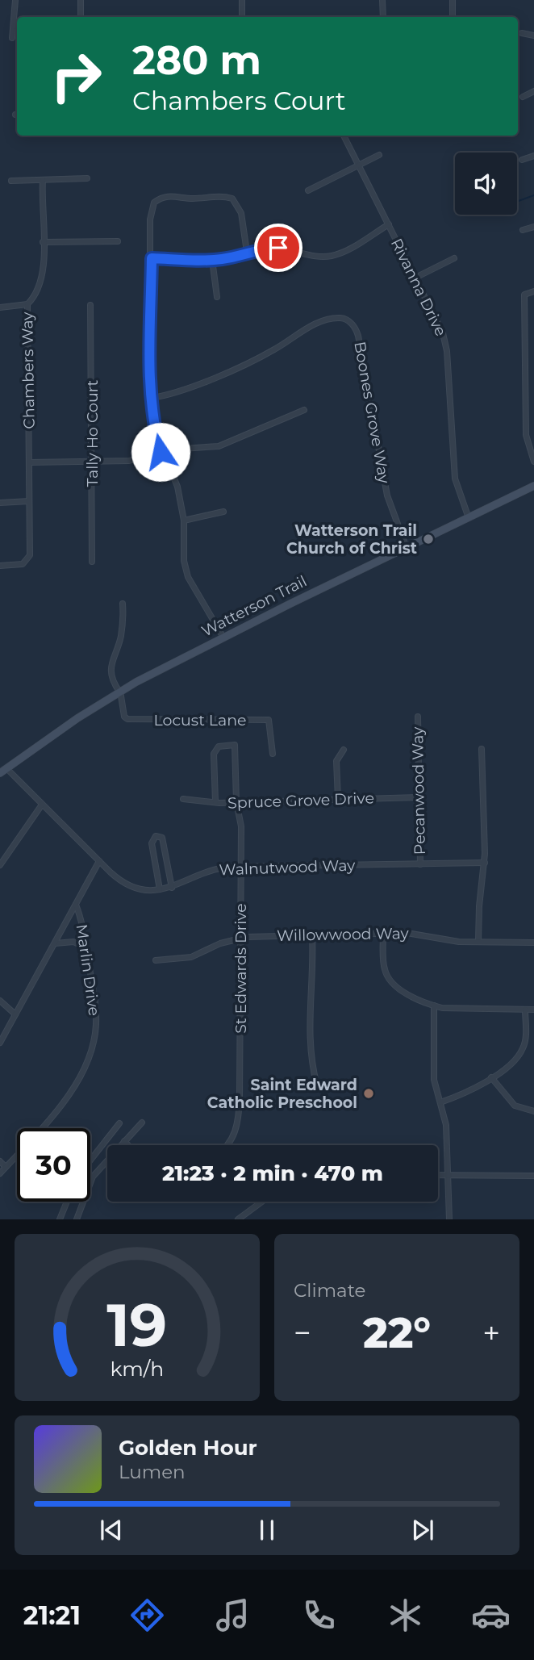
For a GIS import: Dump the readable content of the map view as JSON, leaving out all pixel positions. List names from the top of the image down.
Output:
{
  "streets": {
    "main road": ["Watterson Trail"],
    "street": [
      "Rivanna Drive",
      "Chambers Way",
      "Boones Grove Way",
      "Tally Ho Court",
      "Locust Lane",
      "Pecanwood Way",
      "Spruce Grove Drive",
      "Walnutwood Way",
      "Willowwood Way",
      "St Edwards Drive",
      "Marlin Drive"
    ]
  },
  "crossings": [
    ["Rivanna Drive", "Watterson Trail"],
    ["Boones Grove Way", "Watterson Trail"],
    ["Watterson Trail", "Locust Lane"],
    ["Watterson Trail", "Walnutwood Way"],
    ["Pecanwood Way", "Spruce Grove Drive"],
    ["Pecanwood Way", "Walnutwood Way"],
    ["Spruce Grove Drive", "St Edwards Drive"],
    ["Walnutwood Way", "St Edwards Drive"],
    ["Willowwood Way", "St Edwards Drive"]
  ],
  "places": ["Watterson Trail Church of Christ", "Saint Edward Catholic Preschool"],
  "page": {
    "turn": ["280 m", "Chambers Court"],
    "limit": "30",
    "trip": "21:23 · 2 min · 470 m",
    "tile": "Climate",
    "heat": ["−", "22°", "+"],
    "song": ["Golden Hour", "Lumen"],
    "tabs": "21:21",
    "gauge": ["19", "km/h"]
  }
}
